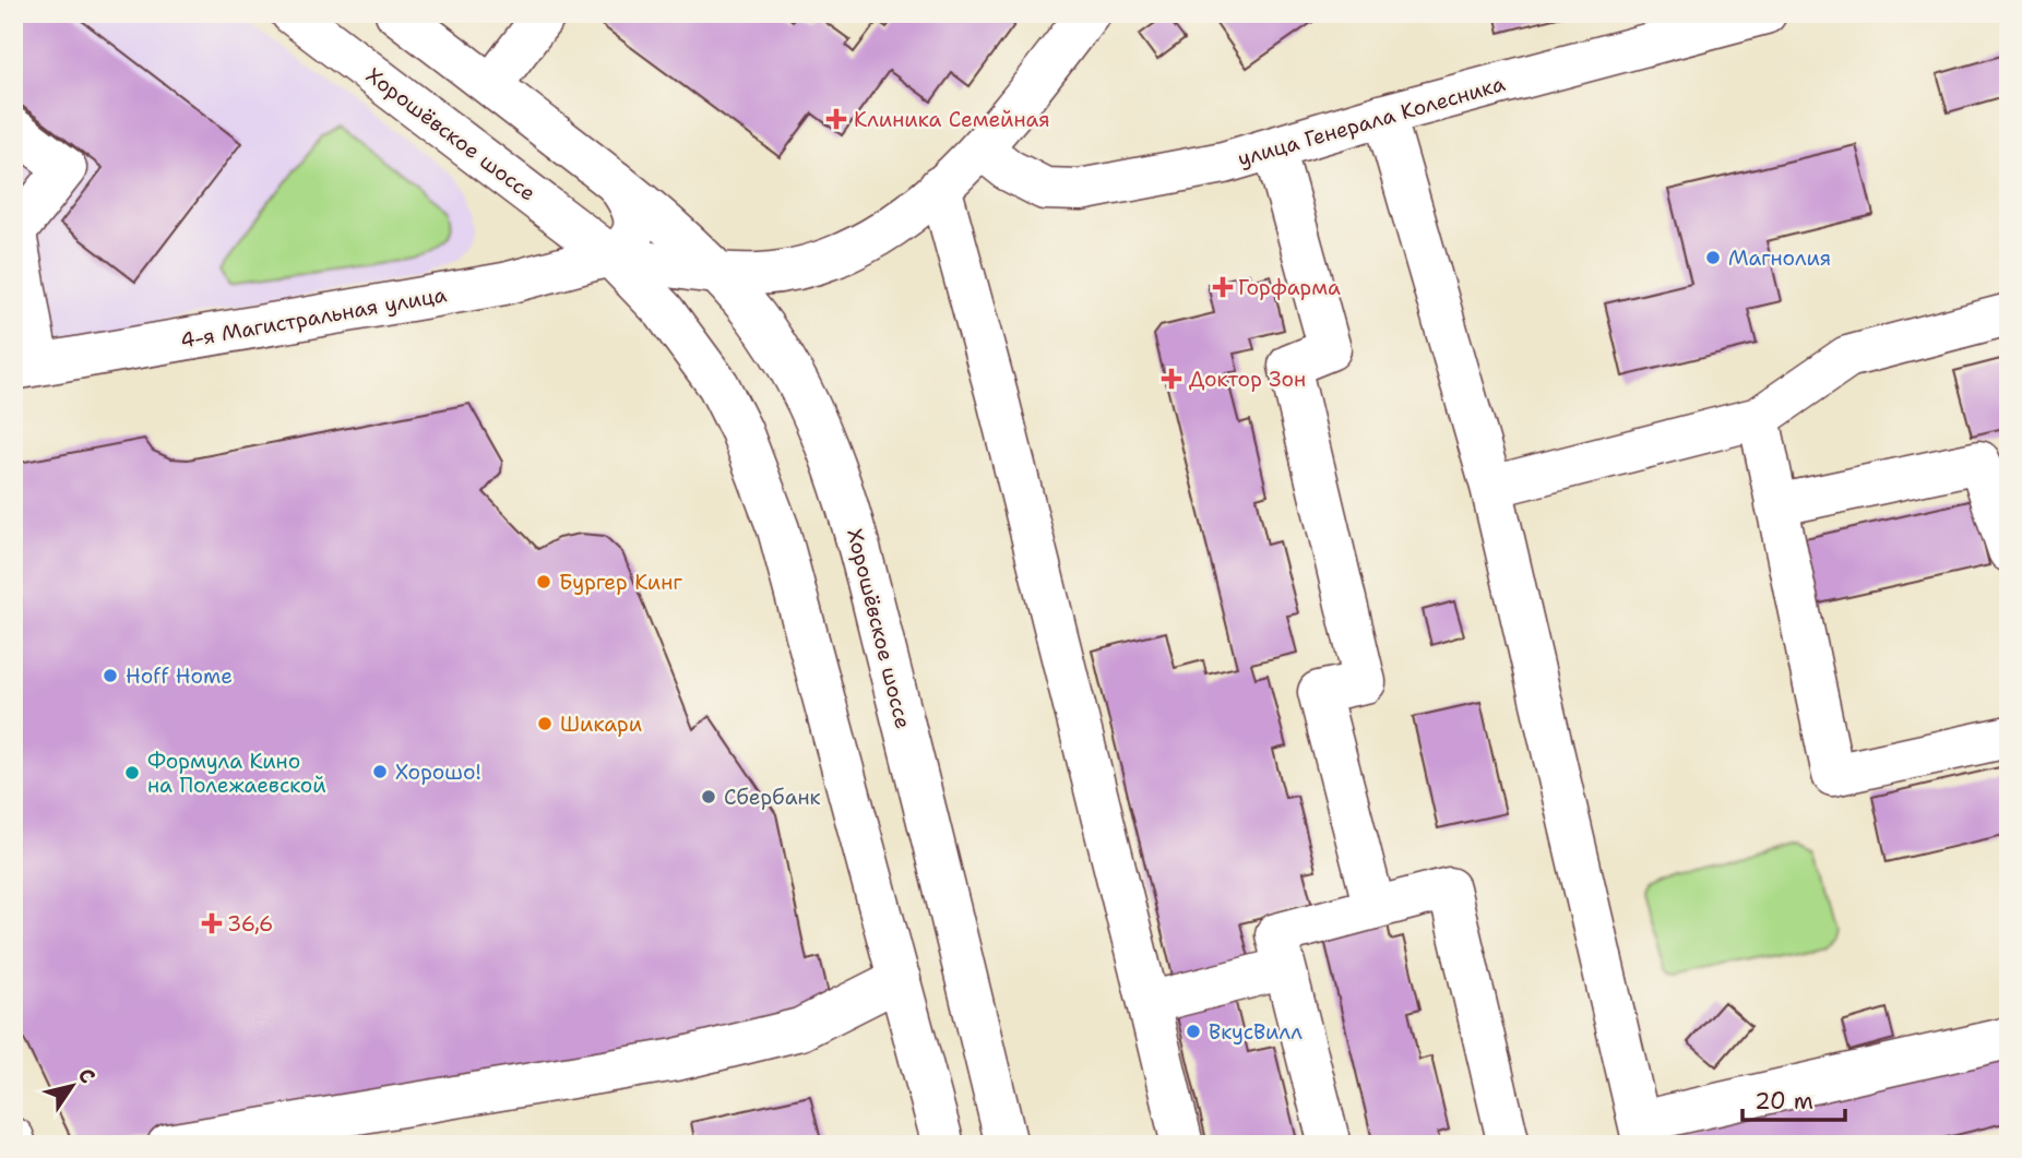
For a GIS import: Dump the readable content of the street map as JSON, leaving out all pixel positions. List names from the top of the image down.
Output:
{
  "streets": {
    "main road": ["улица Генерала Колесника", "Хорошёвское шоссе", "4-я Магистральная улица"]
  },
  "crossings": [
    ["Хорошёвское шоссе", "4-я Магистральная улица"]
  ],
  "places": {
    "health": [
      "Клиника Семейная",
      "Горфарма",
      "Доктор Зон",
      "36,6"
    ],
    "other": [
      "Магнолия",
      "Бургер Кинг",
      "Hoff Home",
      "Шикари",
      "Хорошо!",
      "Формула Кино на Полежаевской",
      "Сбербанк",
      "ВкусВилл"
    ]
  },
  "scale_bar": "20 m",
  "north": "top right"
}
